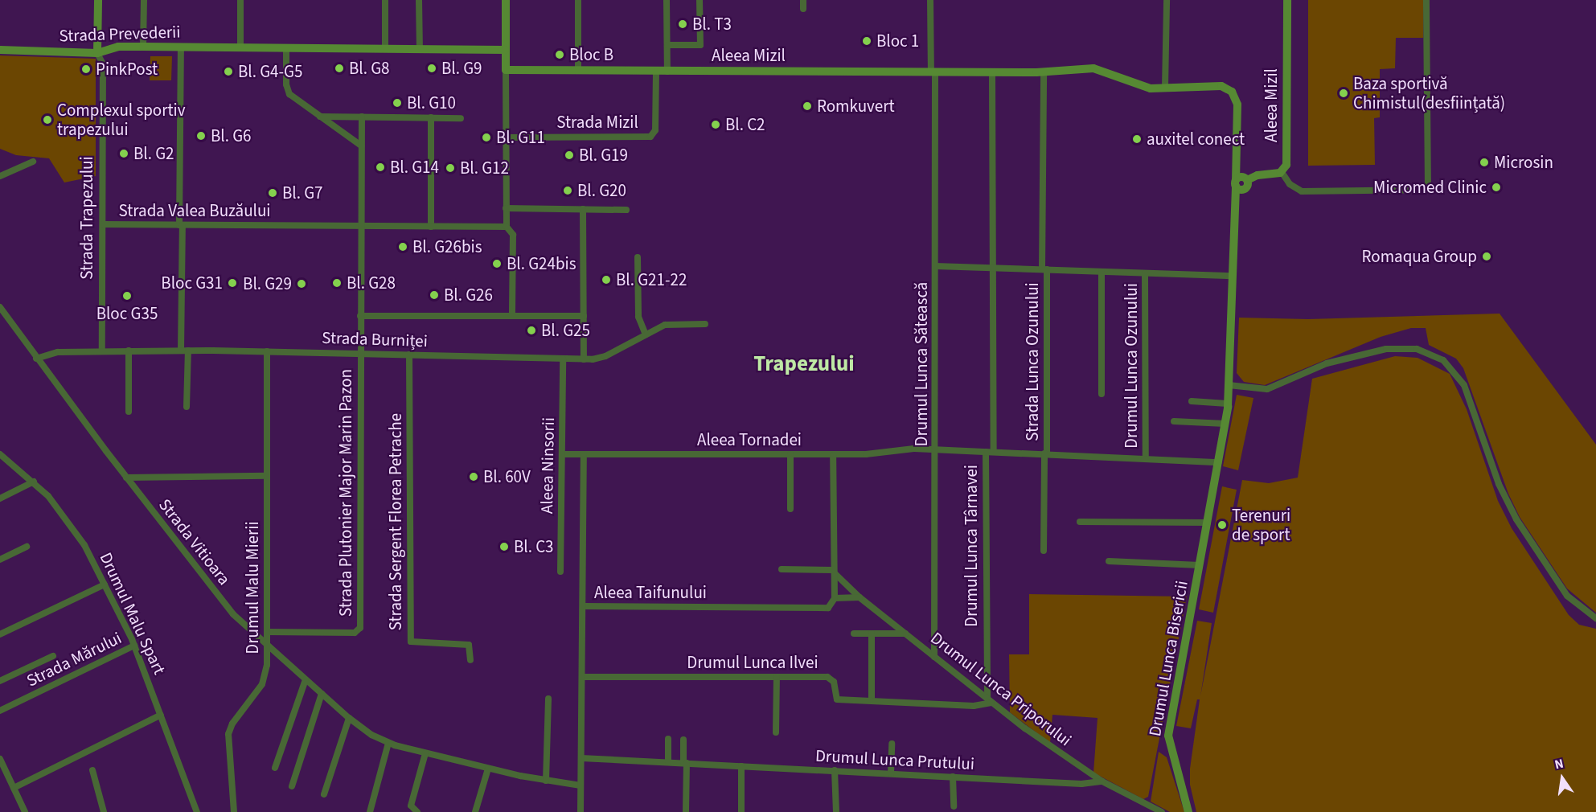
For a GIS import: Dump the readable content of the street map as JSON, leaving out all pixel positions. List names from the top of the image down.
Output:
{
  "streets": {
    "street": [
      "Strada Prevederii",
      "Aleea Mizil",
      "Strada Mizil",
      "Strada Valea Buzăului",
      "Strada Trapezului",
      "Strada Burniței",
      "Strada Lunca Ozunului",
      "Drumul Lunca Sătească",
      "Drumul Lunca Ozunului",
      "Aleea Tornadei",
      "Aleea Ninsorii",
      "Strada Plutonier Major Marin Pazon",
      "Strada Sergent Florea Petrache",
      "Strada Vitioara",
      "Drumul Lunca Târnavei",
      "Drumul Malu Mierii",
      "Aleea Taifunului",
      "Drumul Malu Spart",
      "Drumul Lunca Bisericii",
      "Strada Mărului",
      "Drumul Lunca Ilvei",
      "Drumul Lunca Priporului",
      "Drumul Lunca Prutului"
    ]
  },
  "crossings": [
    ["Strada Prevederii", "Strada Trapezului"],
    ["Aleea Mizil", "Strada Mizil"],
    ["Aleea Mizil", "Strada Lunca Ozunului"],
    ["Aleea Mizil", "Drumul Lunca Sătească"],
    ["Aleea Mizil", "Drumul Lunca Ozunului"],
    ["Aleea Mizil", "Drumul Lunca Bisericii"],
    ["Strada Valea Buzăului", "Strada Trapezului"],
    ["Strada Valea Buzăului", "Strada Plutonier Major Marin Pazon"],
    ["Strada Trapezului", "Strada Burniței"],
    ["Strada Burniței", "Aleea Ninsorii"],
    ["Strada Burniței", "Strada Plutonier Major Marin Pazon"],
    ["Strada Burniței", "Strada Sergent Florea Petrache"],
    ["Strada Burniței", "Strada Vitioara"],
    ["Strada Burniței", "Drumul Malu Mierii"],
    ["Strada Lunca Ozunului", "Drumul Lunca Ozunului"],
    ["Strada Lunca Ozunului", "Drumul Lunca Târnavei"],
    ["Drumul Lunca Sătească", "Drumul Lunca Ozunului"],
    ["Drumul Lunca Sătească", "Aleea Tornadei"],
    ["Drumul Lunca Sătească", "Drumul Lunca Târnavei"],
    ["Drumul Lunca Sătească", "Drumul Lunca Priporului"],
    ["Drumul Lunca Ozunului", "Drumul Lunca Târnavei"],
    ["Drumul Lunca Ozunului", "Drumul Lunca Bisericii"],
    ["Aleea Tornadei", "Aleea Ninsorii"],
    ["Aleea Tornadei", "Drumul Lunca Târnavei"],
    ["Aleea Tornadei", "Aleea Taifunului"],
    ["Strada Plutonier Major Marin Pazon", "Drumul Malu Mierii"],
    ["Strada Vitioara", "Drumul Malu Mierii"],
    ["Drumul Lunca Târnavei", "Drumul Lunca Bisericii"],
    ["Drumul Lunca Târnavei", "Drumul Lunca Ilvei"],
    ["Drumul Lunca Târnavei", "Drumul Lunca Priporului"],
    ["Aleea Taifunului", "Drumul Lunca Priporului"],
    ["Drumul Malu Spart", "Strada Mărului"],
    ["Drumul Lunca Ilvei", "Drumul Lunca Priporului"],
    ["Drumul Lunca Priporului", "Drumul Lunca Prutului"]
  ],
  "districts": ["Trapezului"],
  "places": [
    "Bl. T3",
    "Bloc 1",
    "Bloc B",
    "Bl. G8",
    "Bl. G9",
    "PinkPost",
    "Bl. G4-G5",
    "Baza sportivă Chimistul(desființată)",
    "Bl. G10",
    "Romkuvert",
    "Complexul sportiv trapezului",
    "Bl. C2",
    "Bl. G6",
    "Bl. G11",
    "auxitel conect",
    "Bl. G2",
    "Bl. G19",
    "Microsin",
    "Bl. G14",
    "Bl. G12",
    "Micromed Clinic",
    "Bl. G20",
    "Bl. G7",
    "Bl. G26bis",
    "Romaqua Group",
    "Bl. G24bis",
    "Bl. G21-22",
    "Bloc G31",
    "Bl. G28",
    "Bl. G29",
    "Bl. G26",
    "Bloc G35",
    "Bl. G25",
    "Bl. 60V",
    "Terenuri de sport",
    "Bl. C3"
  ],
  "north": "top"
}
